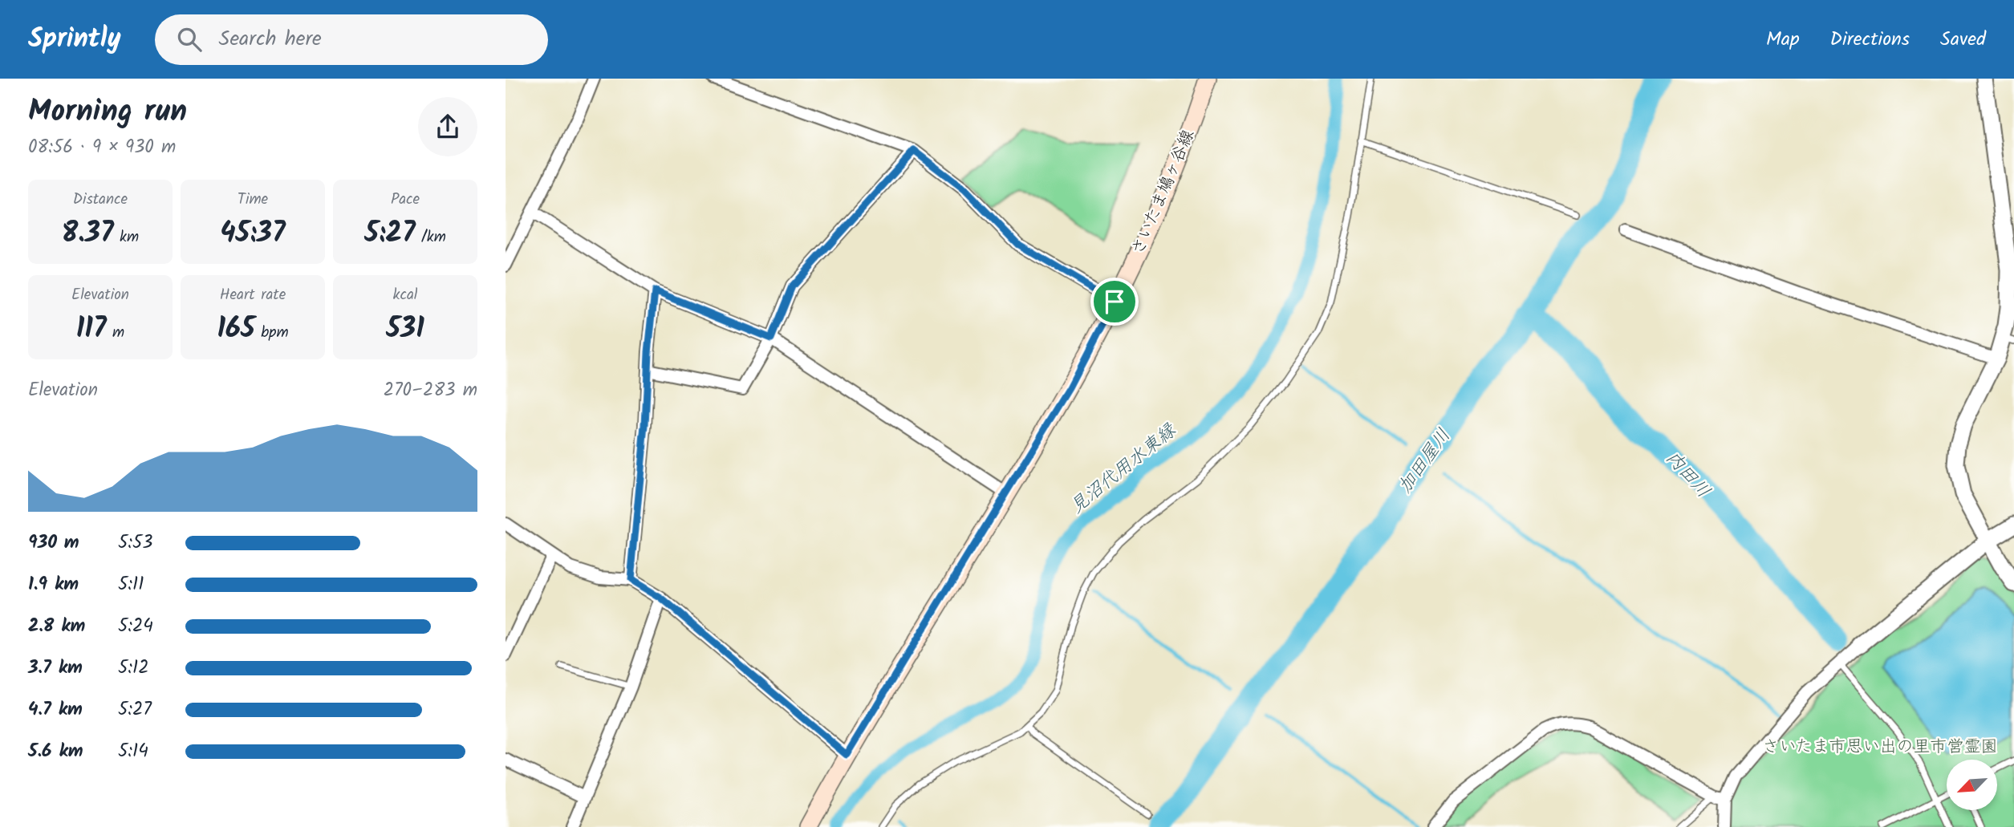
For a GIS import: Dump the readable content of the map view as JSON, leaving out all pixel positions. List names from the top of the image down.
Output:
{
  "streets": {
    "main road": ["さいたま鳩ヶ谷線"]
  },
  "water": ["加田屋川", "見沼代用水東縁", "内田川"],
  "parks": ["さいたま市思い出の里市営霊園"],
  "north": "bottom left",
  "page": {
    "header": "Sprintly",
    "search": "Search here",
    "nav": ["Map", "Directions", "Saved"],
    "heading": ["Morning run", "08:56 · 9 × 930 m"],
    "stats": [
      ["Distance", "8.37 km"],
      ["Time", "45:37"],
      ["Pace", "5:27 /km"],
      ["Elevation", "117 m"],
      ["Heart rate", "165 bpm"],
      ["kcal", "531"]
    ],
    "chart": ["Elevation", "270–283 m"],
    "list": [
      {
        "name": "930 m",
        "note": "5:53"
      },
      {
        "name": "1.9 km",
        "note": "5:11"
      },
      {
        "name": "2.8 km",
        "note": "5:24"
      },
      {
        "name": "3.7 km",
        "note": "5:12"
      },
      {
        "name": "4.7 km",
        "note": "5:27"
      },
      {
        "name": "5.6 km",
        "note": "5:14"
      }
    ]
  }
}
